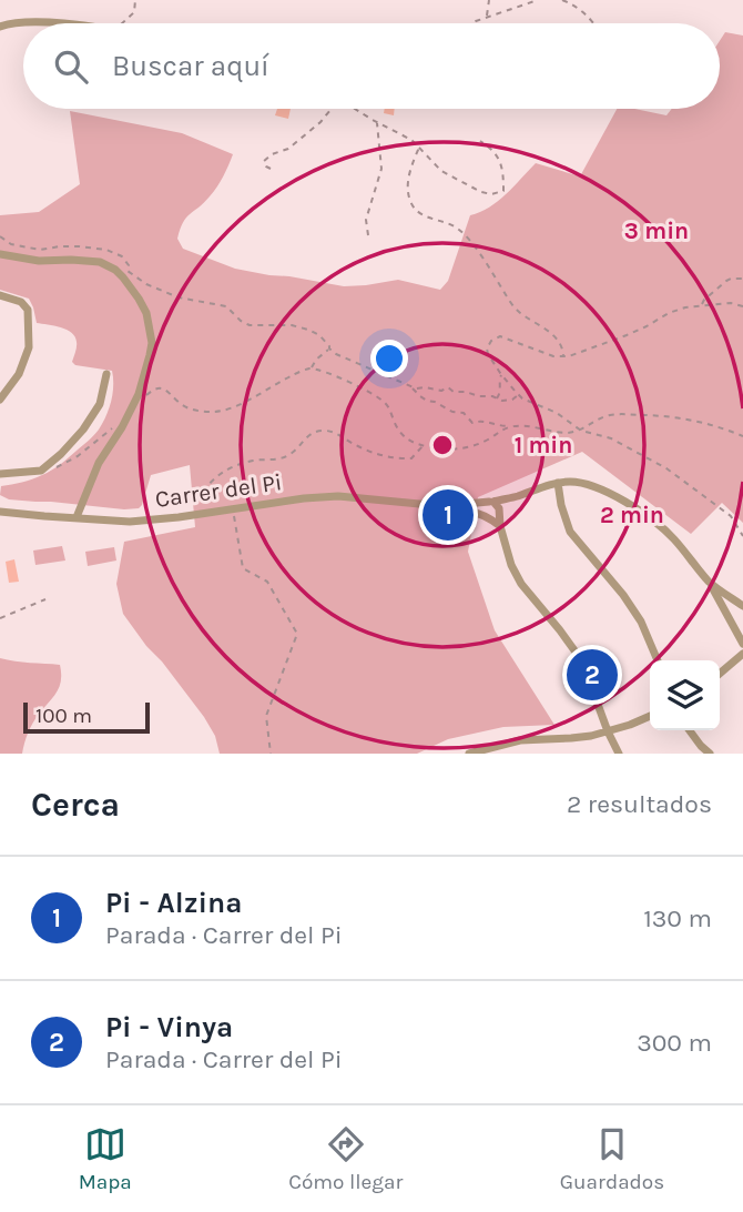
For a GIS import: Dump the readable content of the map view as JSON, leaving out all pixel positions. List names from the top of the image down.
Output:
{
  "streets": {
    "street": ["Carrer del Pi"]
  },
  "scale_bar": "100 m",
  "page": {
    "search": "Buscar aquí",
    "pins": ["1", "2"],
    "scale": "100 m",
    "heading": ["Cerca", "2 resultados"],
    "list": [
      {
        "mark": "1",
        "name": "Pi - Alzina",
        "note": "Parada · Carrer del Pi",
        "value": "130 m"
      },
      {
        "mark": "2",
        "name": "Pi - Vinya",
        "note": "Parada · Carrer del Pi",
        "value": "300 m"
      }
    ],
    "nav": ["Mapa", "Cómo llegar", "Guardados"]
  },
  "rings": ["3 min", "1 min", "2 min"]
}
